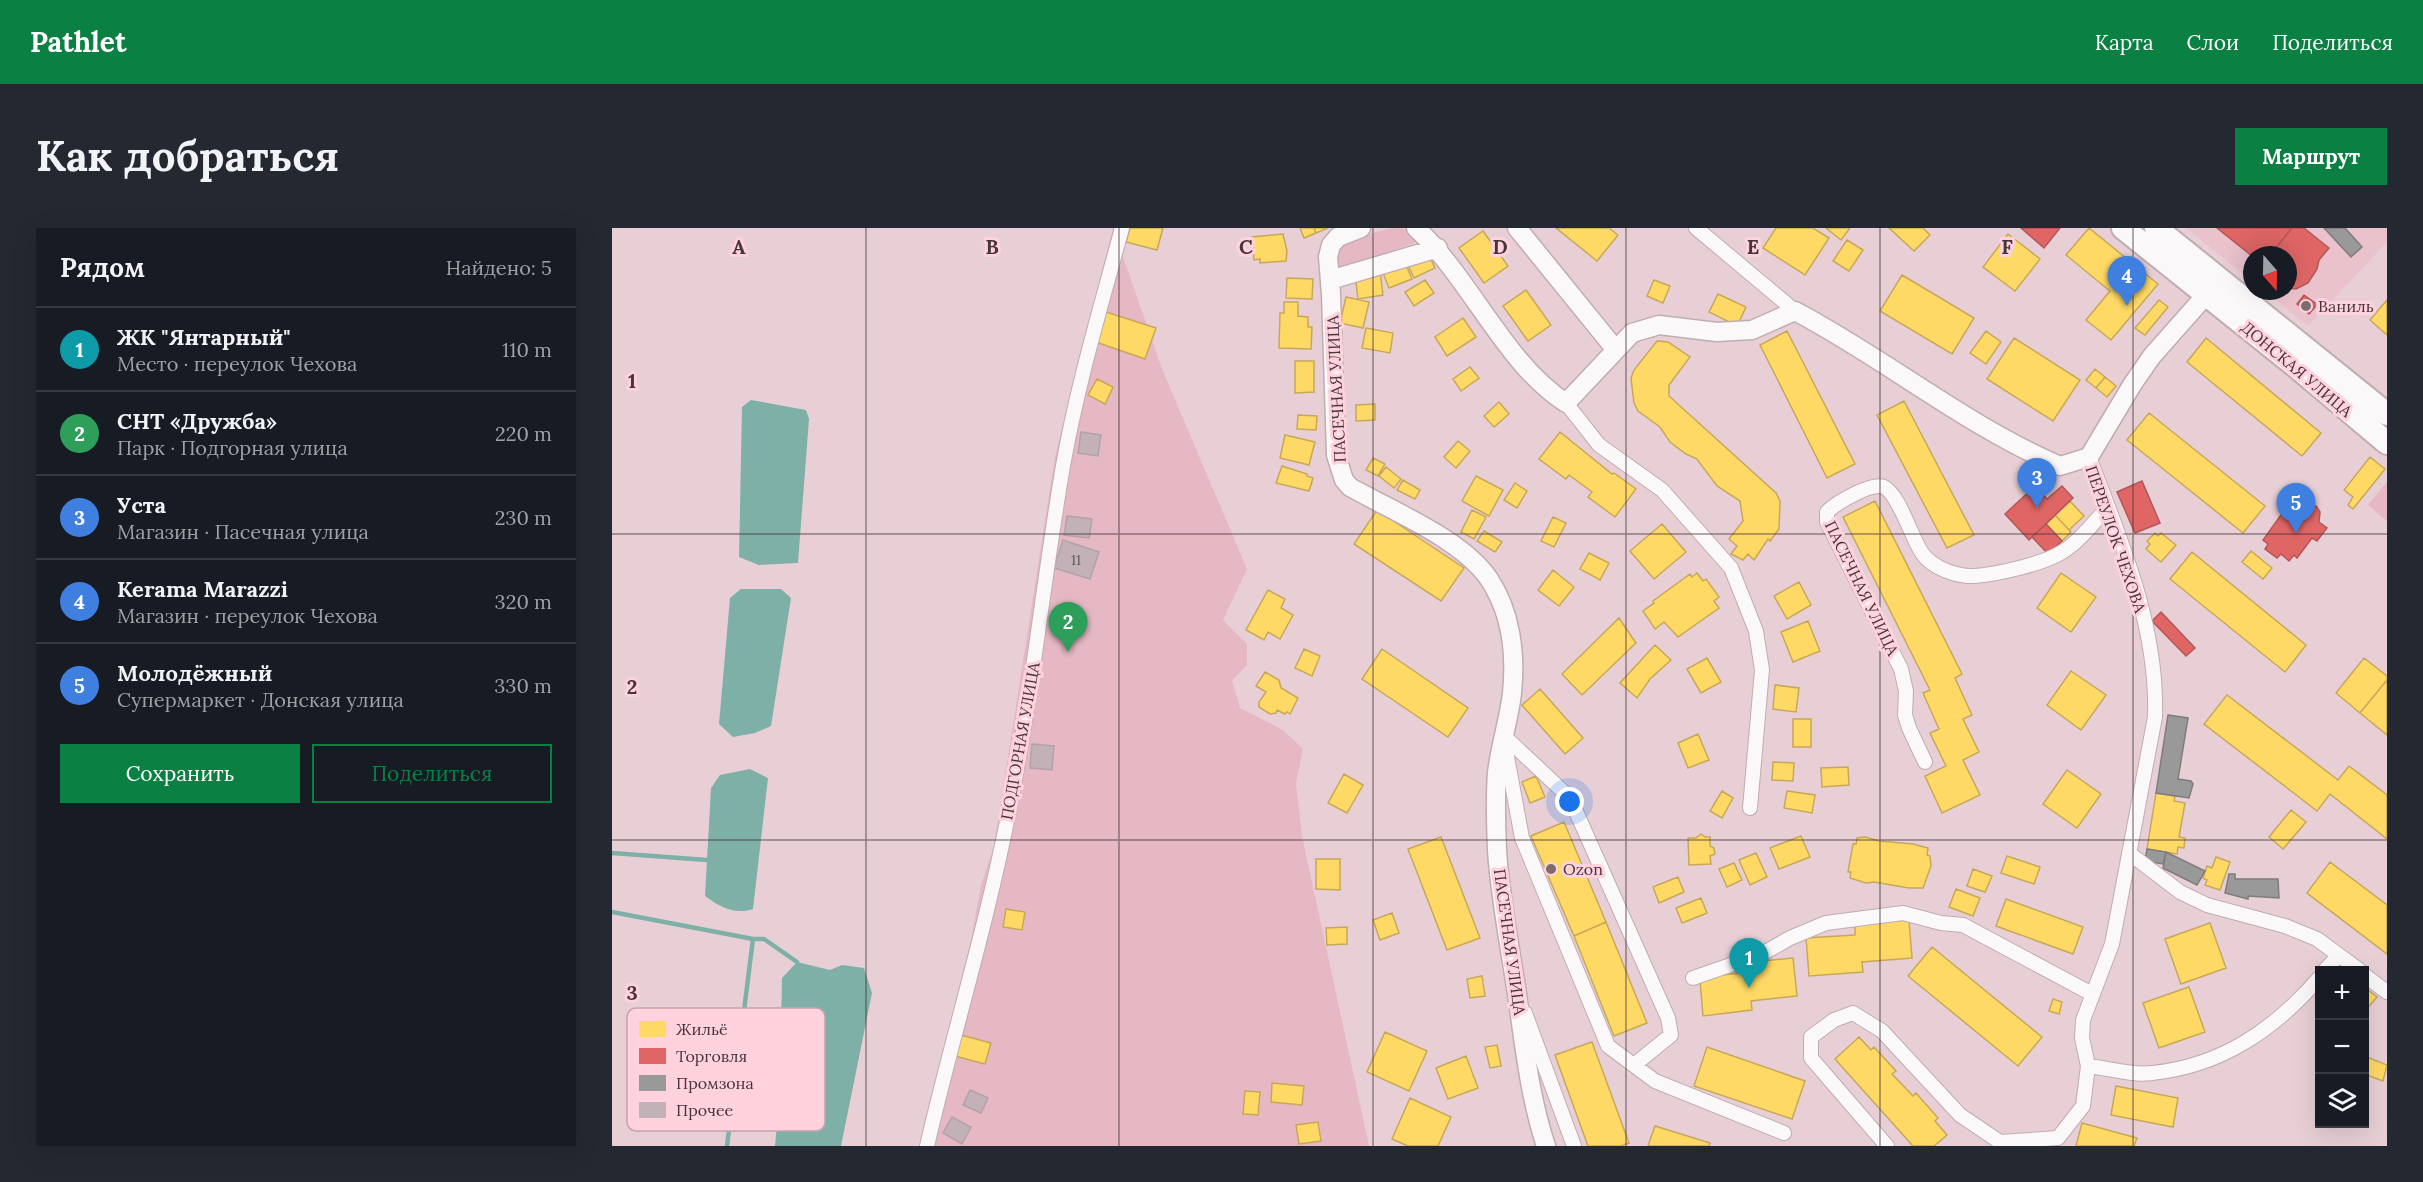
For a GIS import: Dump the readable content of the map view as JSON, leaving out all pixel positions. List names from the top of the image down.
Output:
{
  "streets": {
    "main road": ["ДОНСКАЯ УЛИЦА"],
    "street": ["ПАСЕЧНАЯ УЛИЦА", "ПЕРЕУЛОК ЧЕХОВА", "ПОДГОРНАЯ УЛИЦА"]
  },
  "crossings": [
    ["ДОНСКАЯ УЛИЦА", "ПЕРЕУЛОК ЧЕХОВА"],
    ["ПАСЕЧНАЯ УЛИЦА", "ПЕРЕУЛОК ЧЕХОВА"]
  ],
  "places": ["Ваниль", "Ozon"],
  "house_numbers": ["11"],
  "legend": [
    "Жильё",
    "Торговля",
    "Промзона",
    "Прочее"
  ],
  "north": "bottom",
  "page": {
    "header": "Pathlet",
    "nav": ["Карта", "Слои", "Поделиться"],
    "buttons": [
      "Маршрут",
      ["Сохранить", "Поделиться"]
    ],
    "title": "Как добраться",
    "heading": ["Рядом", "Найдено: 5"],
    "pins": [
      "4",
      "3",
      "5",
      "2",
      "1"
    ],
    "list": [
      {
        "mark": "1",
        "name": "ЖК \"Янтарный\"",
        "note": "Место · переулок Чехова",
        "value": "110 m"
      },
      {
        "mark": "2",
        "name": "СНТ «Дружба»",
        "note": "Парк · Подгорная улица",
        "value": "220 m"
      },
      {
        "mark": "3",
        "name": "Уста",
        "note": "Магазин · Пасечная улица",
        "value": "230 m"
      },
      {
        "mark": "4",
        "name": "Kerama Marazzi",
        "note": "Магазин · переулок Чехова",
        "value": "320 m"
      },
      {
        "mark": "5",
        "name": "Молодёжный",
        "note": "Супермаркет · Донская улица",
        "value": "330 m"
      }
    ],
    "map_buttons": ["+", "−"]
  },
  "grid": {
    "columns": [
      "A",
      "B",
      "C",
      "D",
      "E",
      "F"
    ],
    "rows": ["1", "2", "3"]
  }
}
